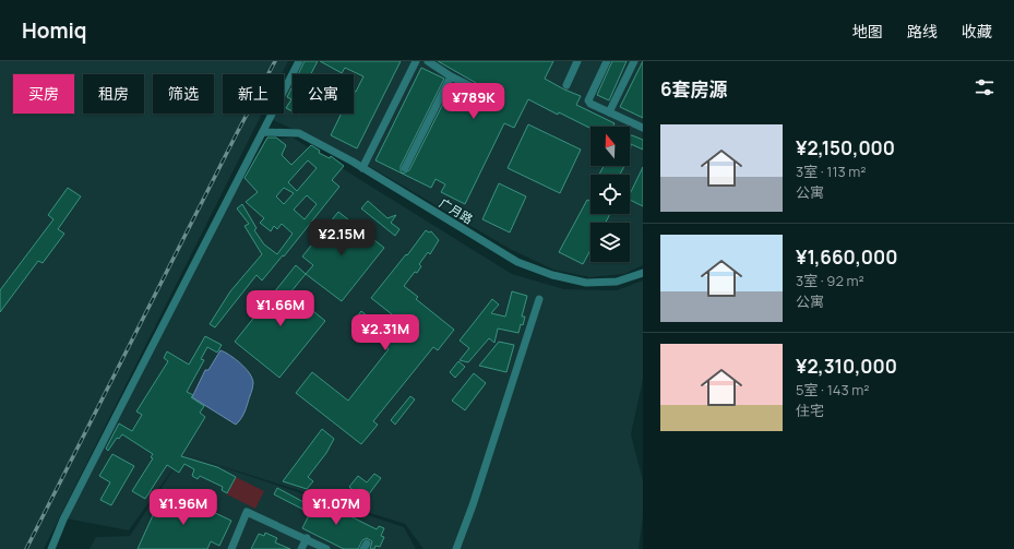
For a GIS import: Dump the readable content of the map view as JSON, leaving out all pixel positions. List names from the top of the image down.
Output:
{
  "streets": {
    "street": ["广月路"]
  },
  "north": "top",
  "page": {
    "header": "Homiq",
    "nav": ["地图", "路线", "收藏"],
    "heading": "6套房源",
    "chip": [
      "买房",
      "租房",
      "筛选",
      "新上",
      "公寓"
    ],
    "price": [
      "¥789K",
      "¥2.15M",
      "¥1.66M",
      "¥2.31M",
      "¥1.96M",
      "¥1.07M"
    ],
    "list": [
      {
        "name": "¥2,150,000",
        "note": "3室 · 113 m² · 公寓"
      },
      {
        "name": "¥1,660,000",
        "note": "3室 · 92 m² · 公寓"
      },
      {
        "name": "¥2,310,000",
        "note": "5室 · 143 m² · 住宅"
      }
    ]
  }
}
